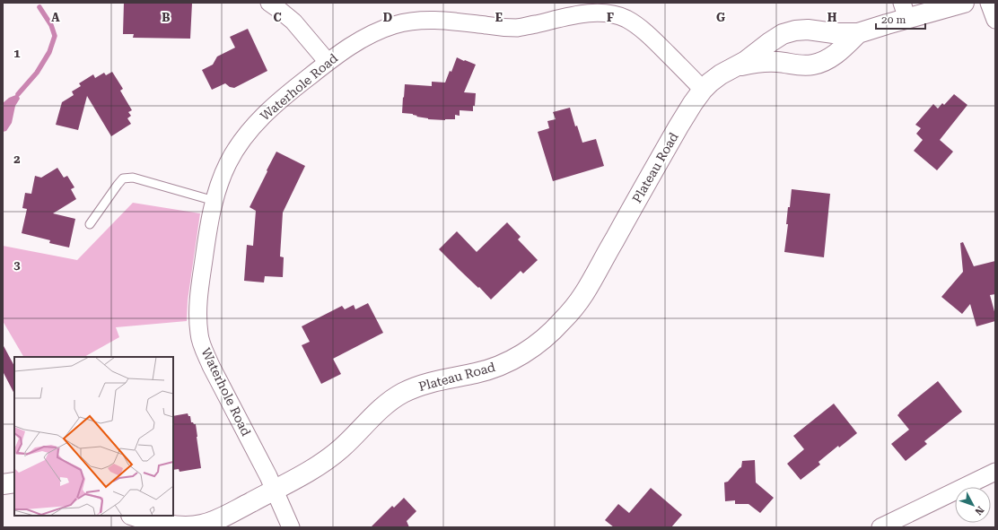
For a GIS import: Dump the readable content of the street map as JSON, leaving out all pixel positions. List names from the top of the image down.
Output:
{
  "streets": {
    "street": ["Waterhole Road", "Plateau Road"]
  },
  "crossings": [
    ["Waterhole Road", "Plateau Road"]
  ],
  "scale_bar": "20 m",
  "north": "bottom right",
  "grid": {
    "columns": [
      "A",
      "B",
      "C",
      "D",
      "E",
      "F",
      "G",
      "H"
    ],
    "rows": ["1", "2", "3"]
  }
}
